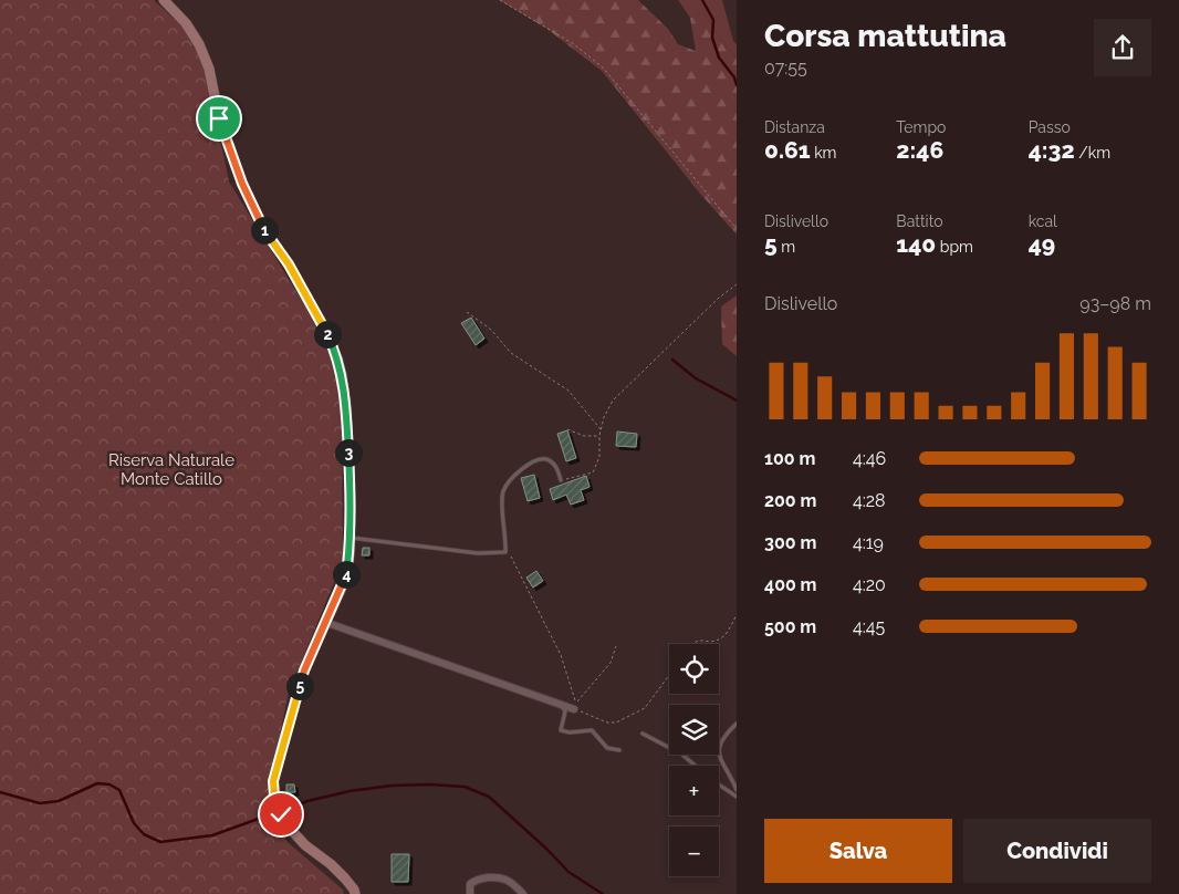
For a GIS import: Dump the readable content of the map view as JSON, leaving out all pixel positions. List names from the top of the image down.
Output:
{
  "parks": ["Riserva Naturale Monte Catillo"],
  "page": {
    "heading": ["Corsa mattutina", "07:55"],
    "stats": [
      ["Distanza", "0.61 km"],
      ["Tempo", "2:46"],
      ["Passo", "4:32 /km"],
      ["Dislivello", "5 m"],
      ["Battito", "140 bpm"],
      ["kcal", "49"]
    ],
    "pins": [
      "1",
      "2",
      "3",
      "4",
      "5"
    ],
    "chart": ["Dislivello", "93–98 m"],
    "list": [
      {
        "name": "100 m",
        "note": "4:46"
      },
      {
        "name": "200 m",
        "note": "4:28"
      },
      {
        "name": "300 m",
        "note": "4:19"
      },
      {
        "name": "400 m",
        "note": "4:20"
      },
      {
        "name": "500 m",
        "note": "4:45"
      }
    ],
    "map_buttons": ["+", "−"],
    "buttons": ["Salva", "Condividi"]
  }
}
